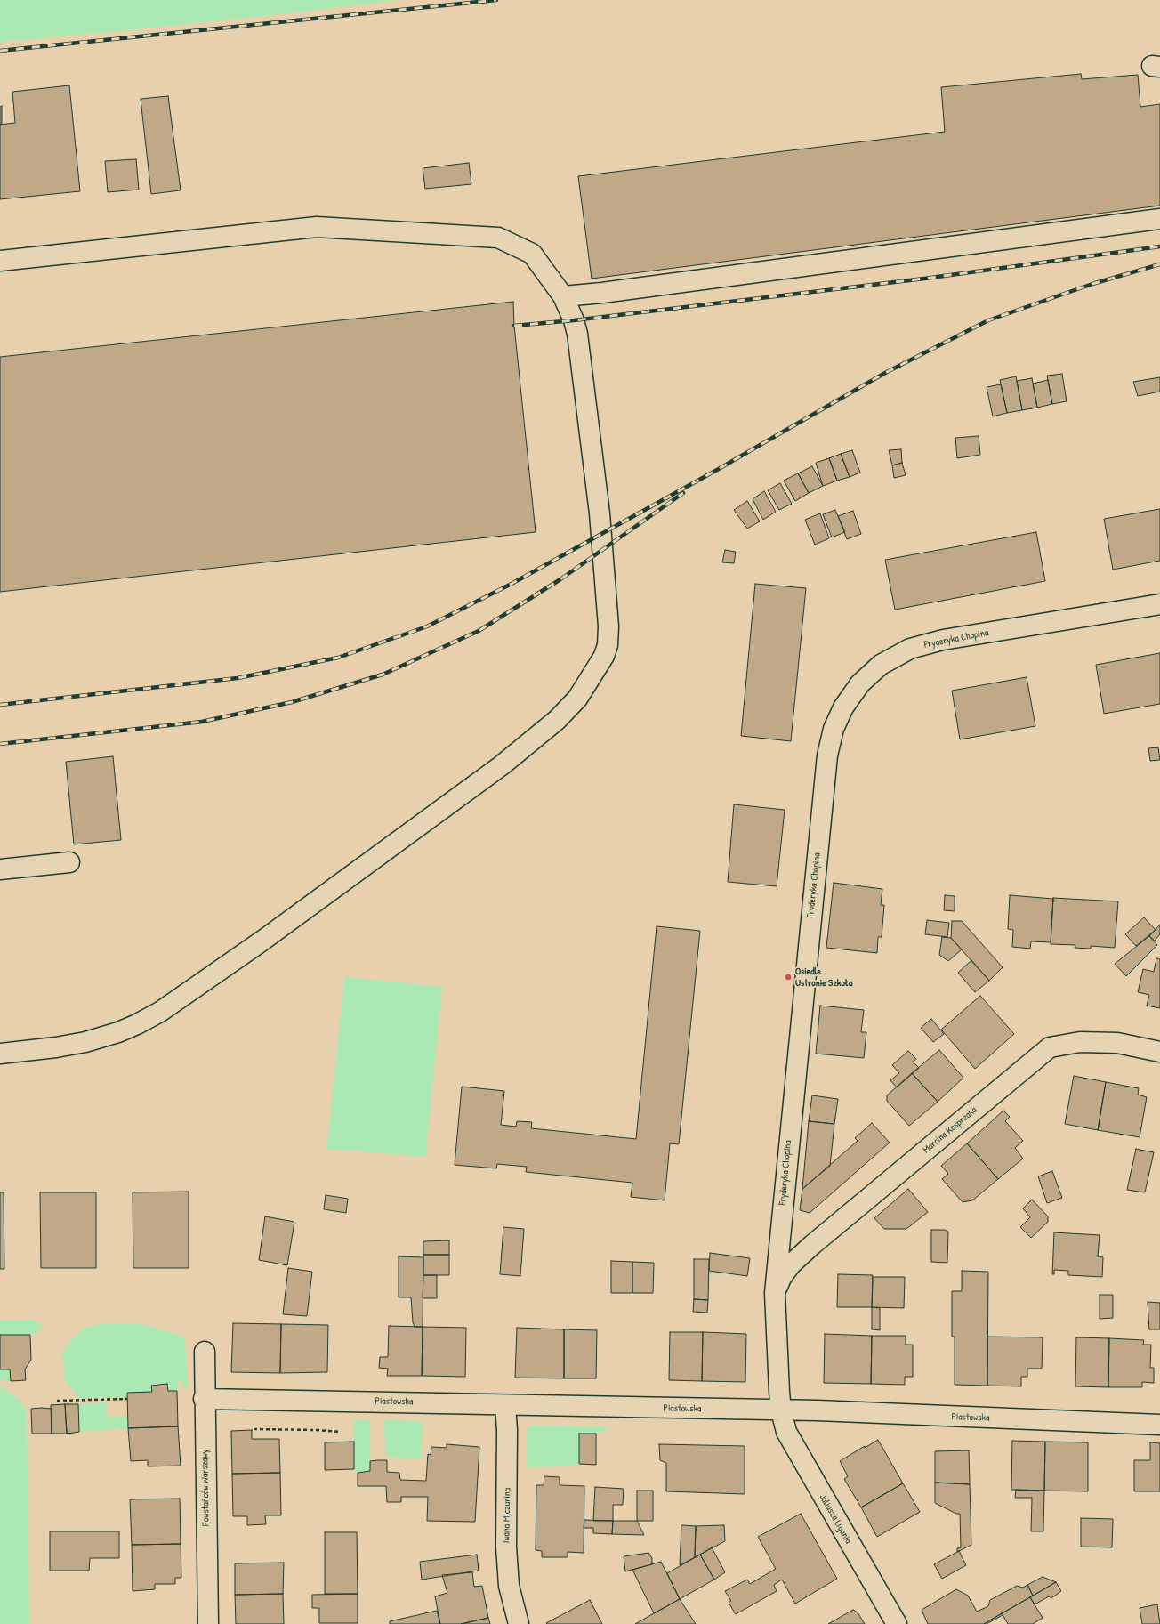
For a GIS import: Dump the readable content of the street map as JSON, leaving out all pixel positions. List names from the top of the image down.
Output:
{
  "streets": {
    "street": [
      "Fryderyka Chopina",
      "Marcina Kasprzaka",
      "Piastowska",
      "Powstańców Warszawy",
      "Iwana Miczurina",
      "Juliusza Ligonia"
    ]
  },
  "crossings": [
    ["Fryderyka Chopina", "Marcina Kasprzaka"],
    ["Fryderyka Chopina", "Piastowska"],
    ["Fryderyka Chopina", "Juliusza Ligonia"],
    ["Piastowska", "Powstańców Warszawy"],
    ["Piastowska", "Iwana Miczurina"],
    ["Piastowska", "Juliusza Ligonia"]
  ],
  "places": ["Osiedle Ustronie Szkoła"]
}
